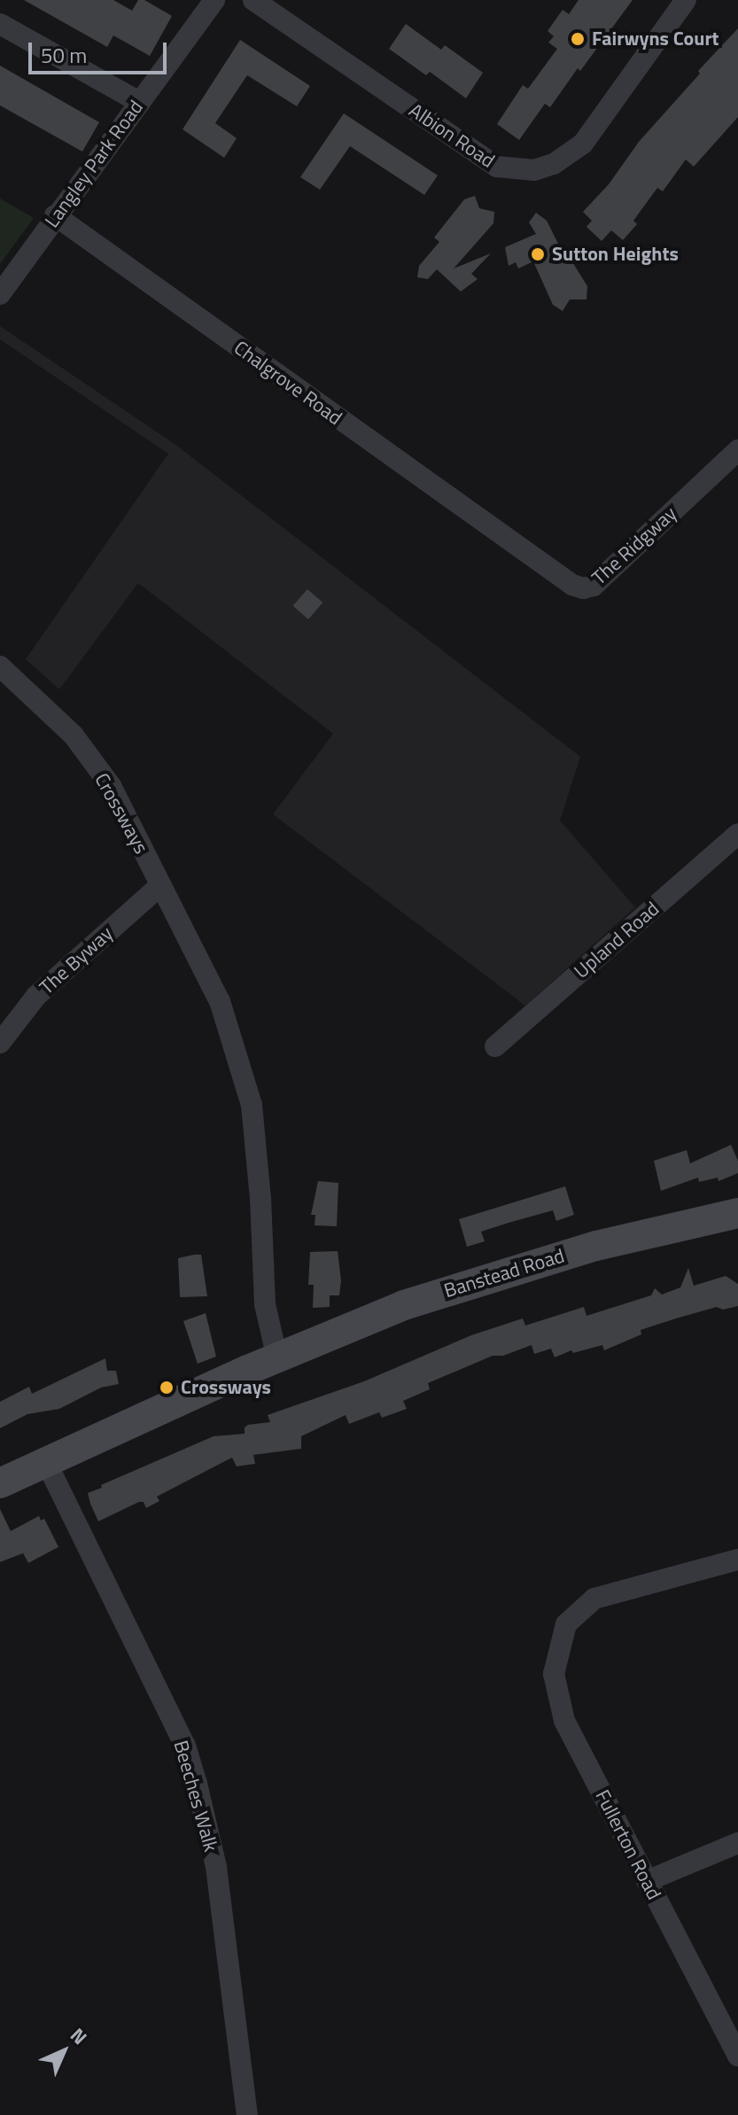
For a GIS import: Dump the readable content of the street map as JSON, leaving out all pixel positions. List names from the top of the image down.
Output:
{
  "streets": {
    "street": [
      "Albion Road",
      "Langley Park Road",
      "Chalgrove Road",
      "The Ridgway",
      "Crossways",
      "Upland Road",
      "The Byway",
      "Banstead Road",
      "Beeches Walk",
      "Fullerton Road"
    ]
  },
  "crossings": [
    ["Langley Park Road", "Chalgrove Road"],
    ["Chalgrove Road", "The Ridgway"],
    ["Crossways", "The Byway"],
    ["Crossways", "Banstead Road"],
    ["Banstead Road", "Beeches Walk"]
  ],
  "places": ["Fairwyns Court", "Sutton Heights", "Crossways"],
  "scale_bar": "50 m",
  "north": "top right"
}
